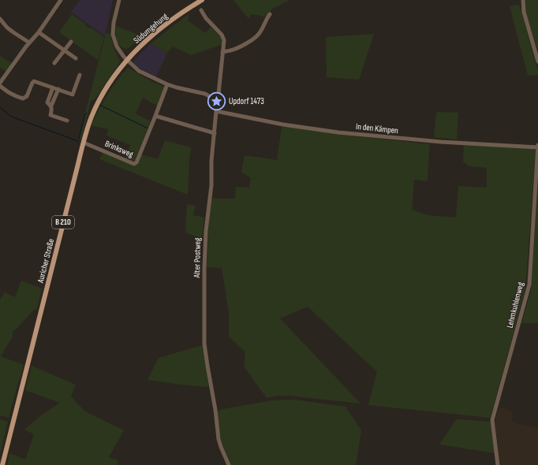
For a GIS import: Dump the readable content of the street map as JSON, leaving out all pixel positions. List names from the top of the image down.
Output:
{
  "streets": {
    "main road": ["Südumgehung", "B 210", "Auricher Straße"],
    "street": [
      "In den Kämpen",
      "Brinksweg",
      "Alter Postweg",
      "Lehmkuhlenweg"
    ]
  },
  "crossings": [
    ["Südumgehung", "Auricher Straße"],
    ["In den Kämpen", "Alter Postweg"],
    ["In den Kämpen", "Lehmkuhlenweg"],
    ["Brinksweg", "Auricher Straße"]
  ],
  "places": {
    "place": ["Updorf 1473"]
  }
}
